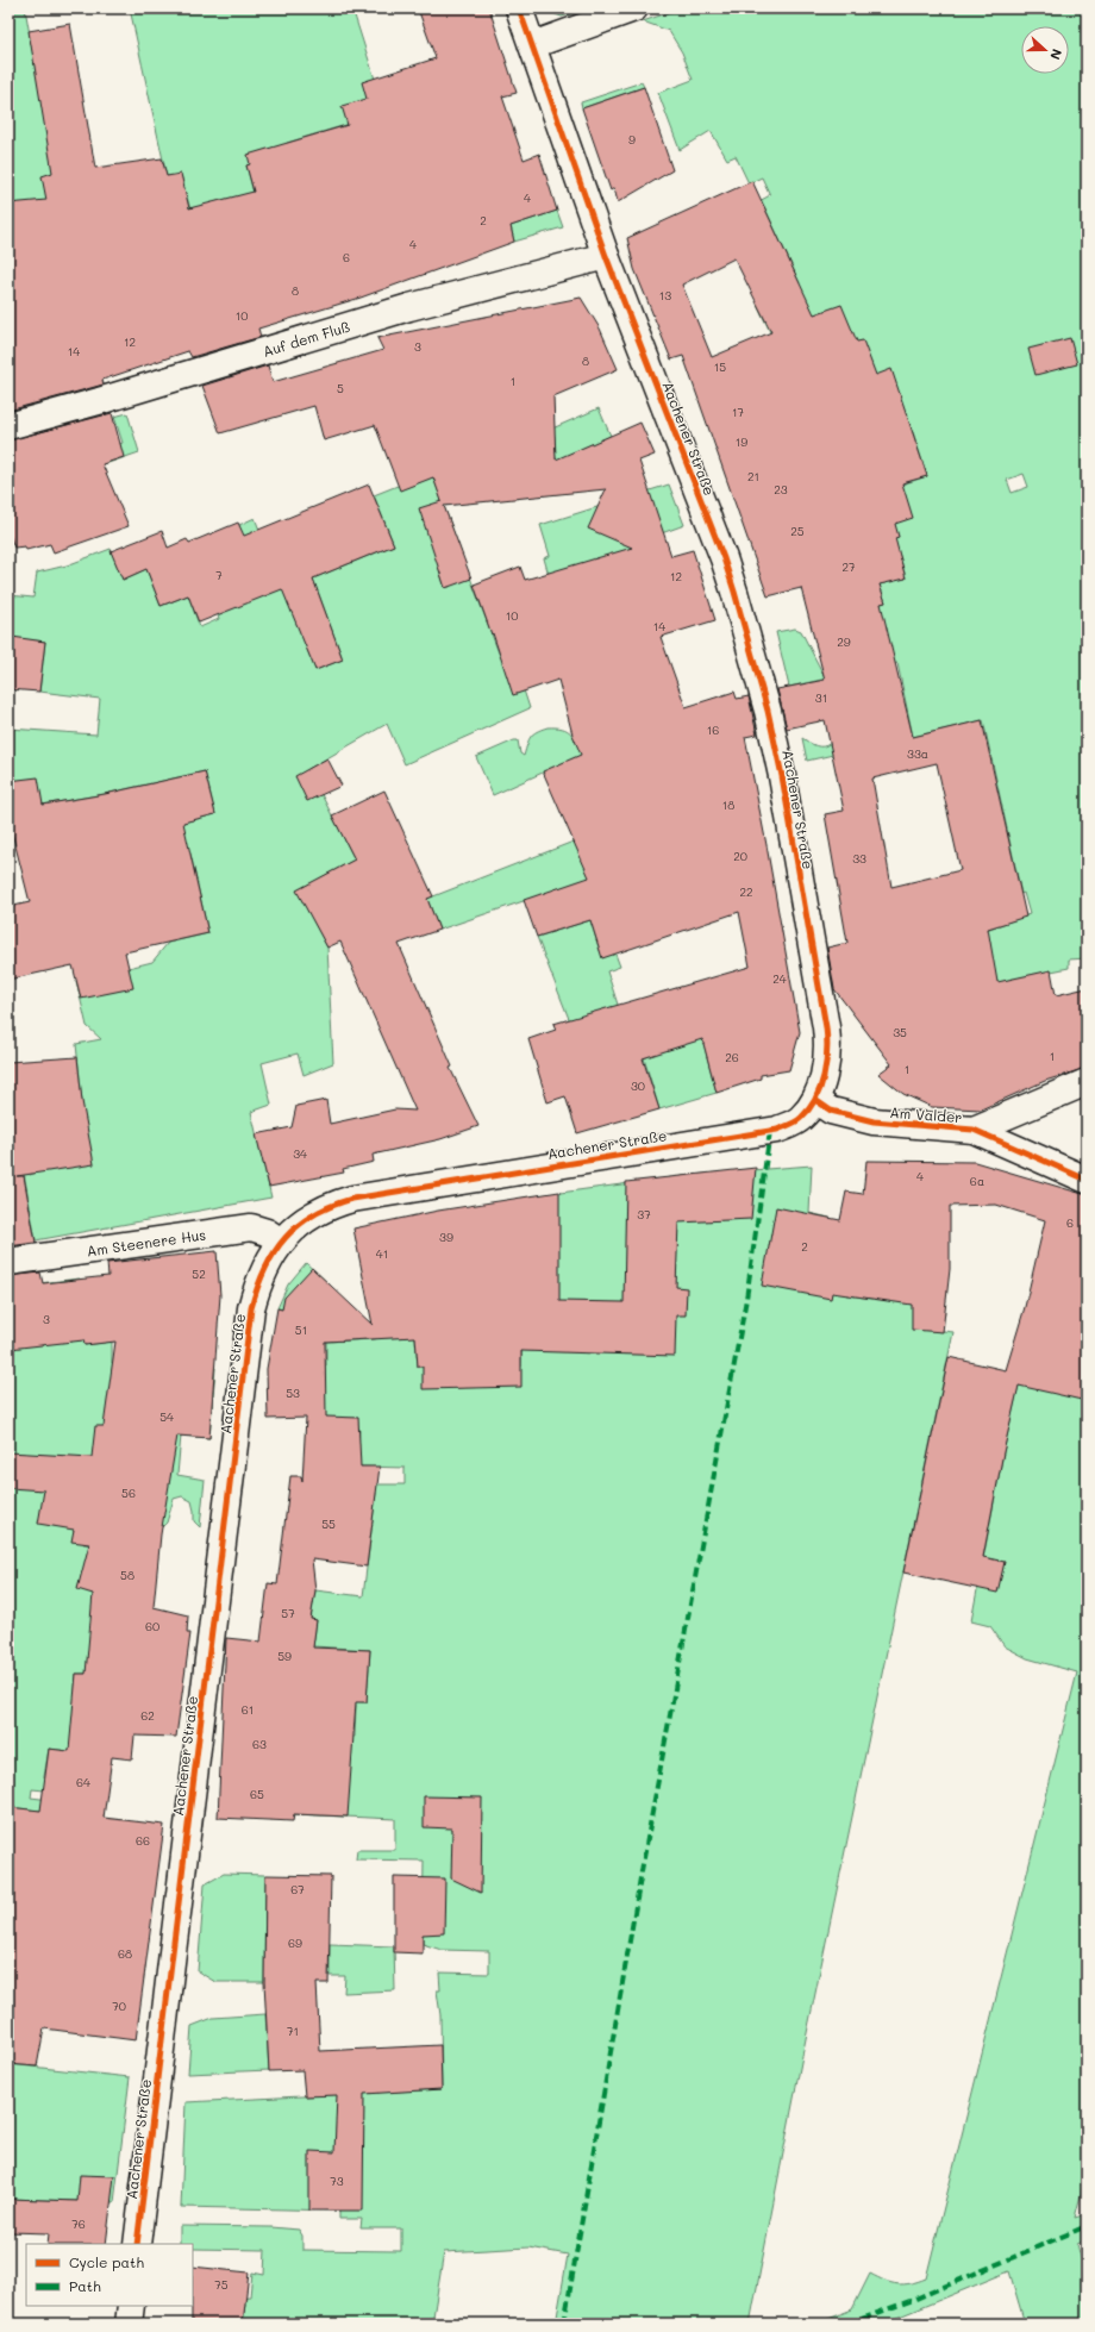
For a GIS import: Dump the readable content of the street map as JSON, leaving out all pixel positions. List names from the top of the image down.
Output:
{
  "streets": {
    "street": [
      "Auf dem Fluß",
      "Aachener Straße",
      "Am Valder",
      "Am Steenere Hus"
    ]
  },
  "crossings": [
    ["Auf dem Fluß", "Aachener Straße"],
    ["Aachener Straße", "Am Valder"],
    ["Aachener Straße", "Am Steenere Hus"]
  ],
  "house_numbers": [
    "9",
    "4",
    "2",
    "4",
    "6",
    "8",
    "13",
    "10",
    "12",
    "3",
    "14",
    "8",
    "15",
    "1",
    "5",
    "17",
    "19",
    "21",
    "23",
    "25",
    "27",
    "7",
    "12",
    "10",
    "14",
    "29",
    "31",
    "16",
    "33a",
    "18",
    "20",
    "33",
    "22",
    "24",
    "35",
    "1",
    "26",
    "1",
    "30",
    "34",
    "4",
    "6a",
    "37",
    "6",
    "39",
    "2",
    "41",
    "52",
    "3",
    "51",
    "53",
    "54",
    "56",
    "55",
    "58",
    "57",
    "60",
    "59",
    "61",
    "62",
    "63",
    "64",
    "65",
    "66",
    "67",
    "69",
    "68",
    "70",
    "71",
    "73",
    "76",
    "75"
  ],
  "legend": ["Cycle path", "Path"],
  "north": "right"
}
